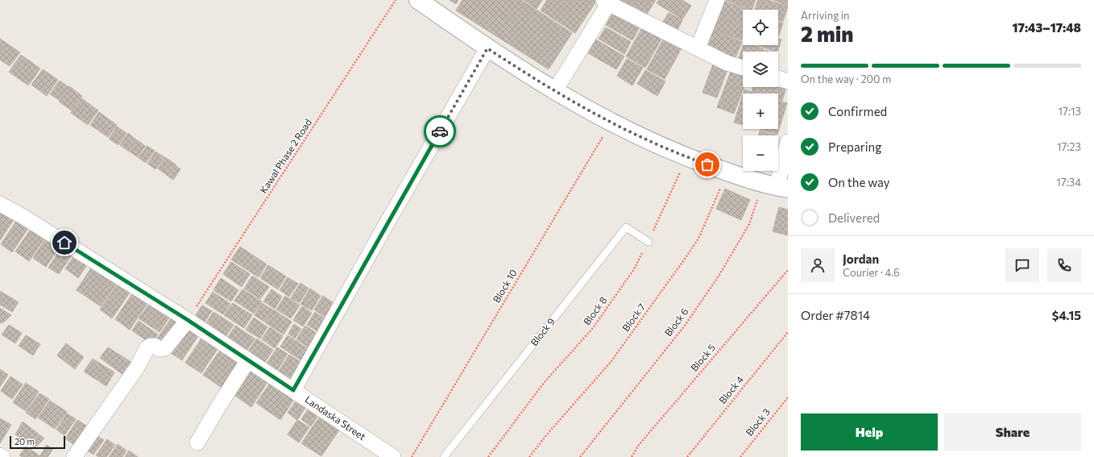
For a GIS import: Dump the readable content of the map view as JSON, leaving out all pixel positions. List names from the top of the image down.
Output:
{
  "streets": {
    "street": ["Landaska Street"],
    "lane": ["Block 9"],
    "path": [
      "Kawal Phase 2 Road",
      "Block 10",
      "Block 8",
      "Block 7",
      "Block 6",
      "Block 5",
      "Block 4",
      "Block 3"
    ]
  },
  "crossings": [
    ["Kawal Phase 2 Road", "Landaska Street"],
    ["Block 8", "Block 9"]
  ],
  "scale_bar": "20 m",
  "page": {
    "heading": ["2 min", "Arriving in", "17:43–17:48"],
    "panel": [
      "Jordan",
      "Courier · 4.6",
      "Order #7814",
      "$4.15"
    ],
    "map_buttons": ["+", "−"],
    "bar": "On the way · 200 m",
    "list": [
      ["Confirmed", "17:13"],
      ["Preparing", "17:23"],
      ["On the way", "17:34"],
      "Delivered"
    ],
    "buttons": ["Help", "Share"],
    "scale": "20 m"
  }
}
